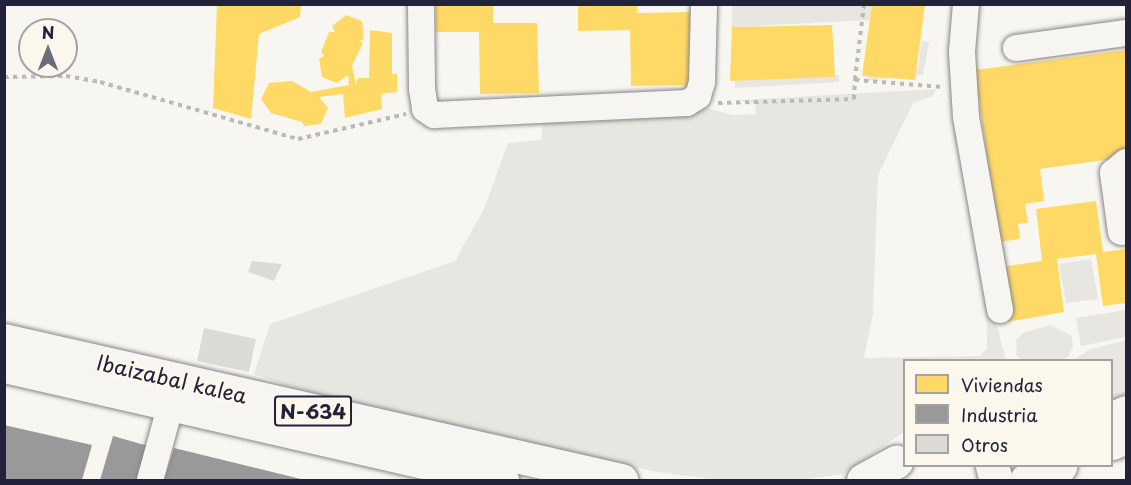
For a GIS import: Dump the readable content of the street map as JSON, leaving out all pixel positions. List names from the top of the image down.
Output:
{
  "streets": {
    "highway": ["Ibaizabal kalea", "N-634"]
  },
  "legend": ["Viviendas", "Industria", "Otros"],
  "north": "top"
}
